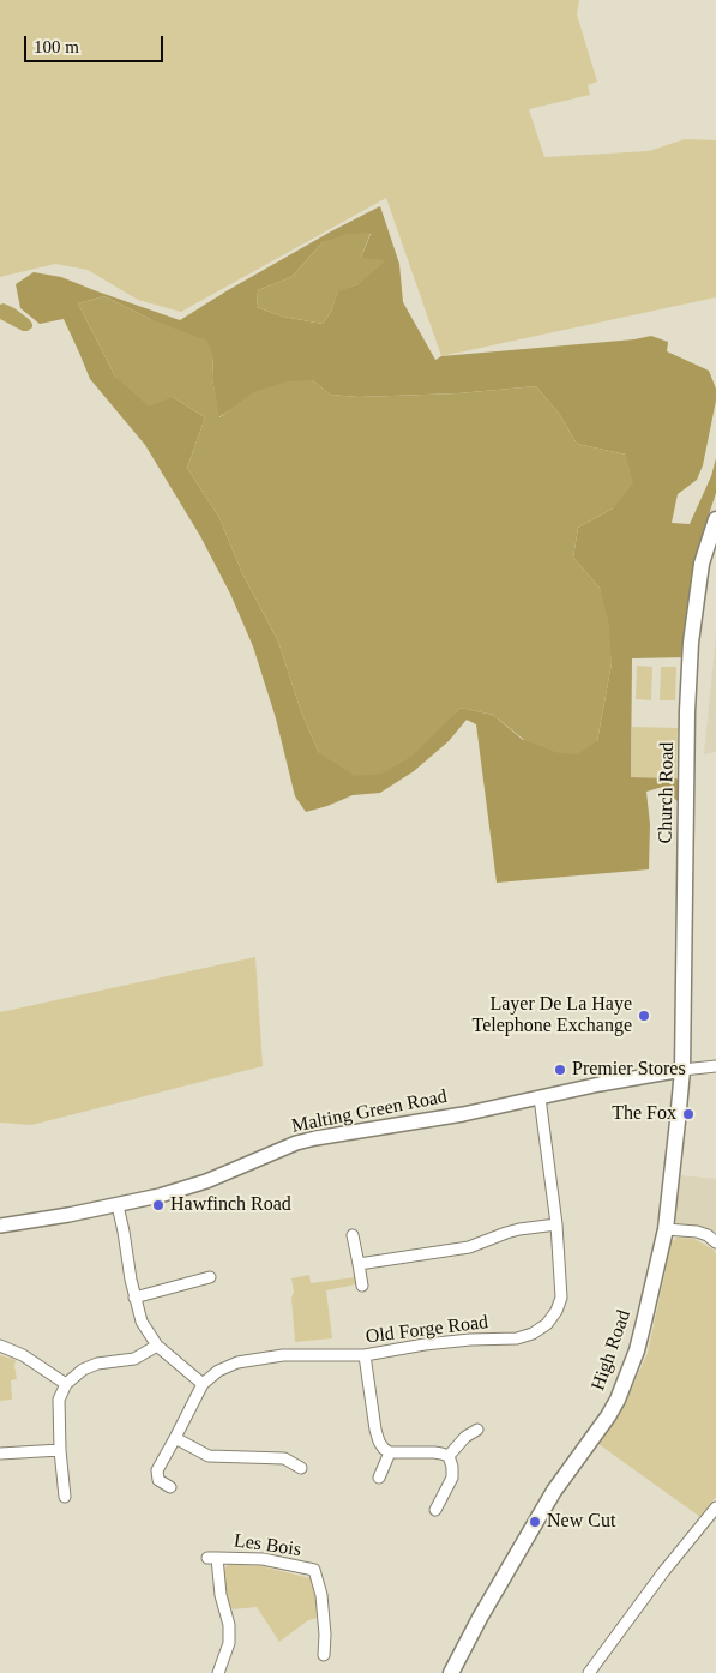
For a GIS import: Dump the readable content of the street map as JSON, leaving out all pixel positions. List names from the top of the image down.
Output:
{
  "streets": {
    "main road": ["Church Road", "High Road"],
    "street": ["Malting Green Road", "Old Forge Road", "Les Bois"]
  },
  "crossings": [
    ["Church Road", "Malting Green Road"],
    ["Church Road", "High Road"],
    ["Malting Green Road", "Old Forge Road"],
    ["Malting Green Road", "High Road"]
  ],
  "places": [
    "Layer De La Haye Telephone Exchange",
    "Premier Stores",
    "The Fox",
    "Hawfinch Road",
    "New Cut"
  ],
  "scale_bar": "100 m"
}
